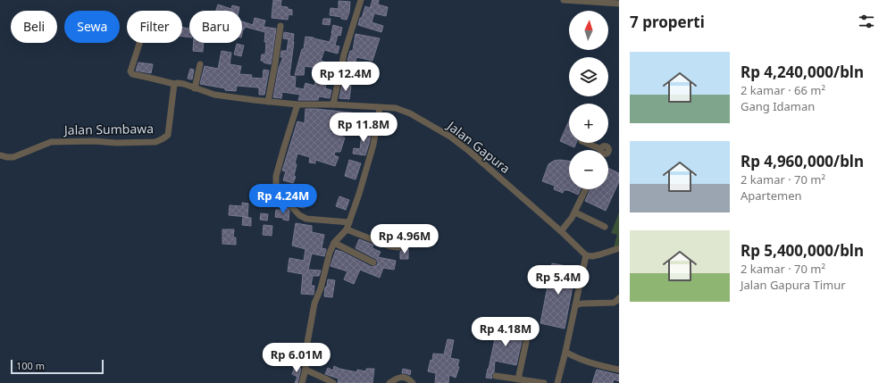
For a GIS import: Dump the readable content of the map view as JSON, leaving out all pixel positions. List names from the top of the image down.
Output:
{
  "streets": {
    "street": ["Jalan Sumbawa", "Jalan Gapura"]
  },
  "crossings": [
    ["Jalan Sumbawa", "Jalan Gapura"]
  ],
  "scale_bar": "100 m",
  "north": "top",
  "page": {
    "heading": "7 properti",
    "map_buttons": ["+", "−"],
    "chip": [
      "Beli",
      "Sewa",
      "Filter",
      "Baru"
    ],
    "list": [
      {
        "name": "Rp 4,240,000/bln",
        "note": "2 kamar · 66 m² · Gang Idaman"
      },
      {
        "name": "Rp 4,960,000/bln",
        "note": "2 kamar · 70 m² · Apartemen"
      },
      {
        "name": "Rp 5,400,000/bln",
        "note": "2 kamar · 70 m² · Jalan Gapura Timur"
      }
    ],
    "price": [
      "Rp 12.4M",
      "Rp 11.8M",
      "Rp 4.24M",
      "Rp 4.96M",
      "Rp 5.4M",
      "Rp 4.18M",
      "Rp 6.01M"
    ],
    "scale": "100 m"
  }
}
